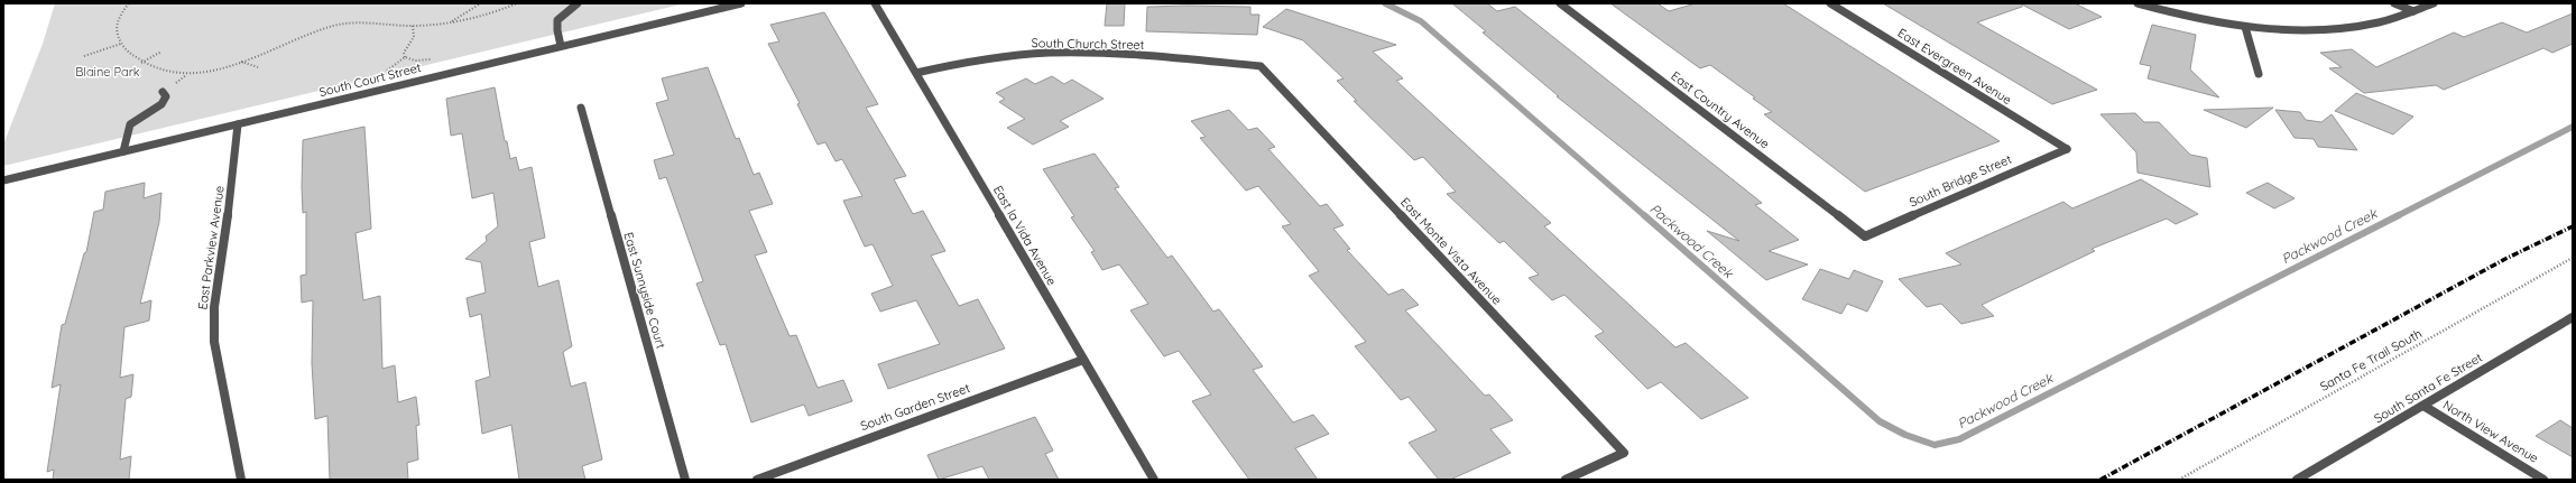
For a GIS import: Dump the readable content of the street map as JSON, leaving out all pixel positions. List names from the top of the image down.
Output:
{
  "streets": {
    "street": [
      "South Church Street",
      "East Evergreen Avenue",
      "South Court Street",
      "East Country Avenue",
      "South Bridge Street",
      "East la Vida Avenue",
      "East Parkview Avenue",
      "East Monte Vista Avenue",
      "East Sunnyside Court",
      "South Santa Fe Street",
      "South Garden Street",
      "North View Avenue"
    ],
    "path": ["Santa Fe Trail South"]
  },
  "crossings": [
    ["South Church Street", "East la Vida Avenue"],
    ["South Church Street", "East Monte Vista Avenue"],
    ["East Evergreen Avenue", "South Bridge Street"],
    ["South Court Street", "East Parkview Avenue"],
    ["East Country Avenue", "South Bridge Street"],
    ["East la Vida Avenue", "South Garden Street"],
    ["South Santa Fe Street", "North View Avenue"]
  ],
  "water": ["Packwood Creek"],
  "parks": ["Blaine Park"]
}
